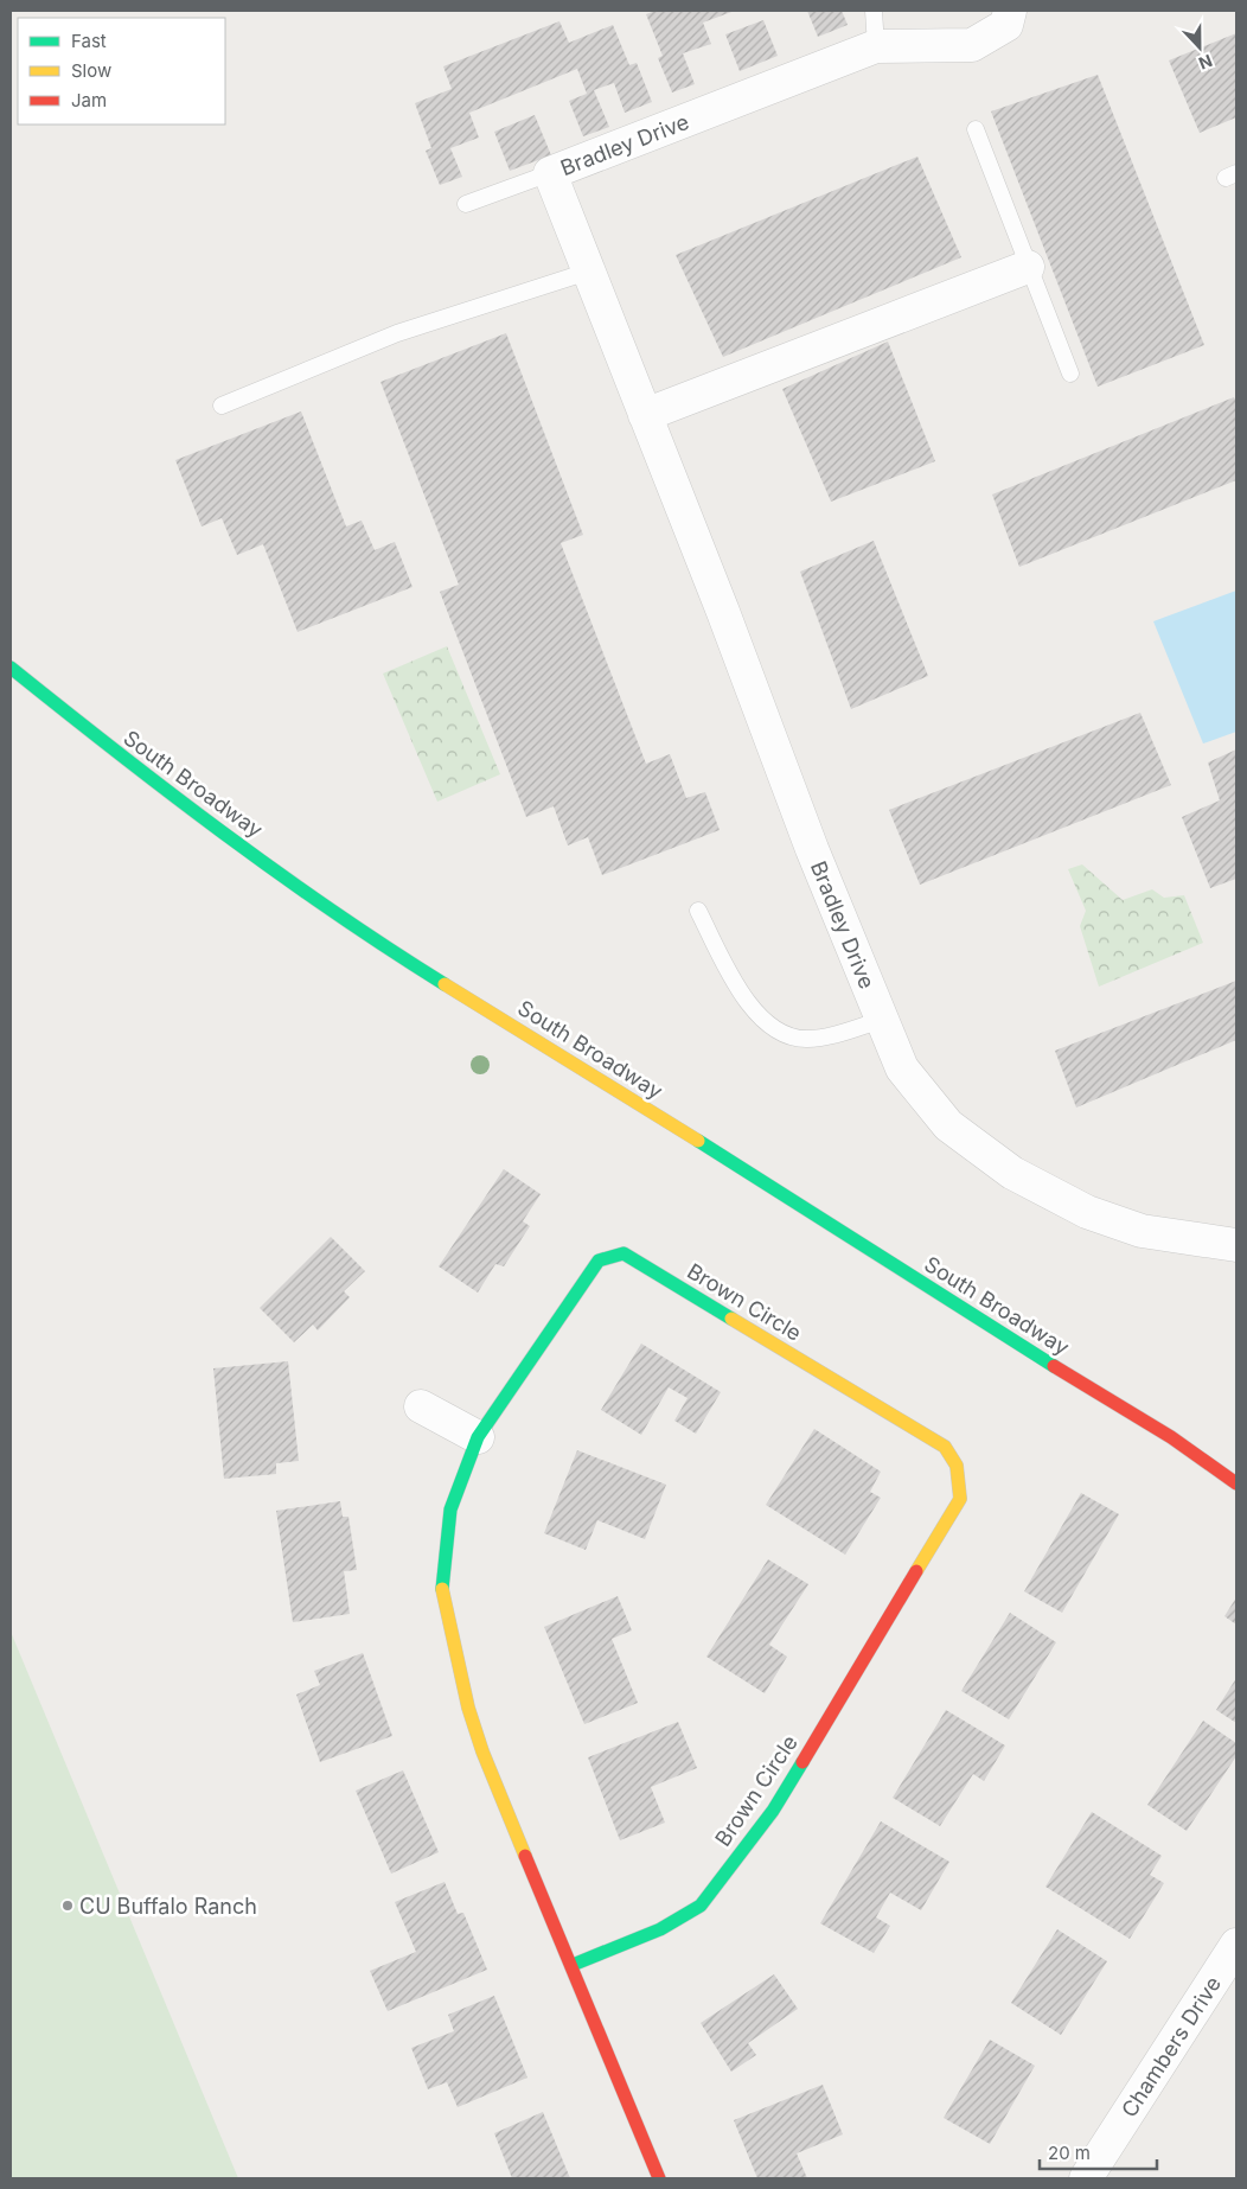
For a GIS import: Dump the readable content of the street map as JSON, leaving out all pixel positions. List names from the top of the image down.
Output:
{
  "streets": {
    "main road": ["South Broadway", "Brown Circle"],
    "street": ["Bradley Drive", "Chambers Drive"]
  },
  "places": ["CU Buffalo Ranch"],
  "legend": ["Fast", "Slow", "Jam"],
  "scale_bar": "20 m",
  "north": "bottom"
}
